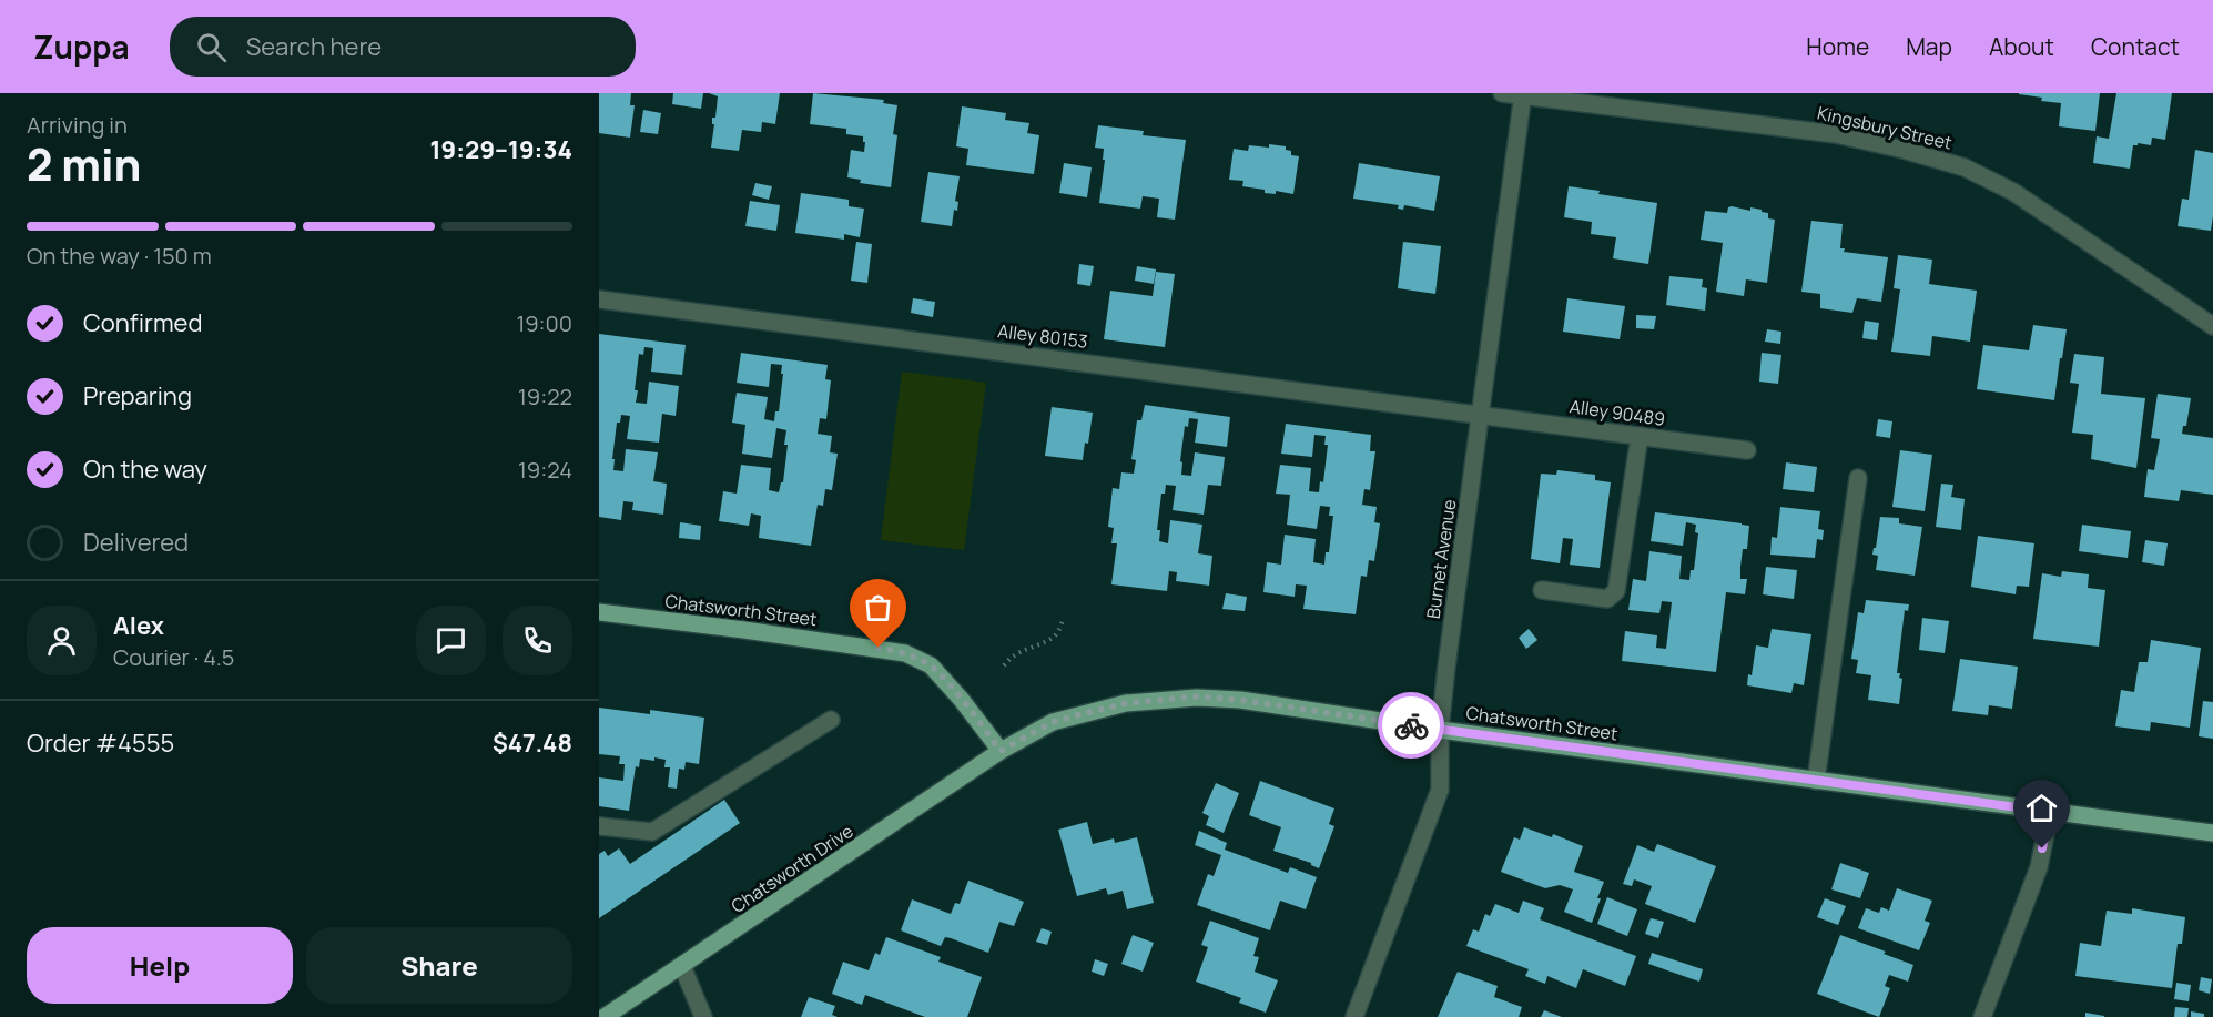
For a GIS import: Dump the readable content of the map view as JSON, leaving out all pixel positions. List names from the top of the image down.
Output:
{
  "streets": {
    "main road": ["Chatsworth Street", "Chatsworth Drive"],
    "street": [
      "Kingsbury Street",
      "Alley 80153",
      "Alley 90489",
      "Burnet Avenue"
    ]
  },
  "crossings": [
    ["Kingsbury Street", "Burnet Avenue"],
    ["Alley 80153", "Alley 90489"],
    ["Alley 80153", "Burnet Avenue"],
    ["Alley 90489", "Burnet Avenue"],
    ["Burnet Avenue", "Chatsworth Street"],
    ["Chatsworth Street", "Chatsworth Drive"]
  ],
  "page": {
    "header": "Zuppa",
    "search": "Search here",
    "nav": [
      "Home",
      "Map",
      "About",
      "Contact"
    ],
    "heading": ["2 min", "Arriving in", "19:29–19:34"],
    "panel": [
      "Alex",
      "Courier · 4.5",
      "Order #4555",
      "$47.48"
    ],
    "bar": "On the way · 150 m",
    "list": [
      ["Confirmed", "19:00"],
      ["Preparing", "19:22"],
      ["On the way", "19:24"],
      "Delivered"
    ],
    "buttons": ["Help", "Share"]
  }
}
